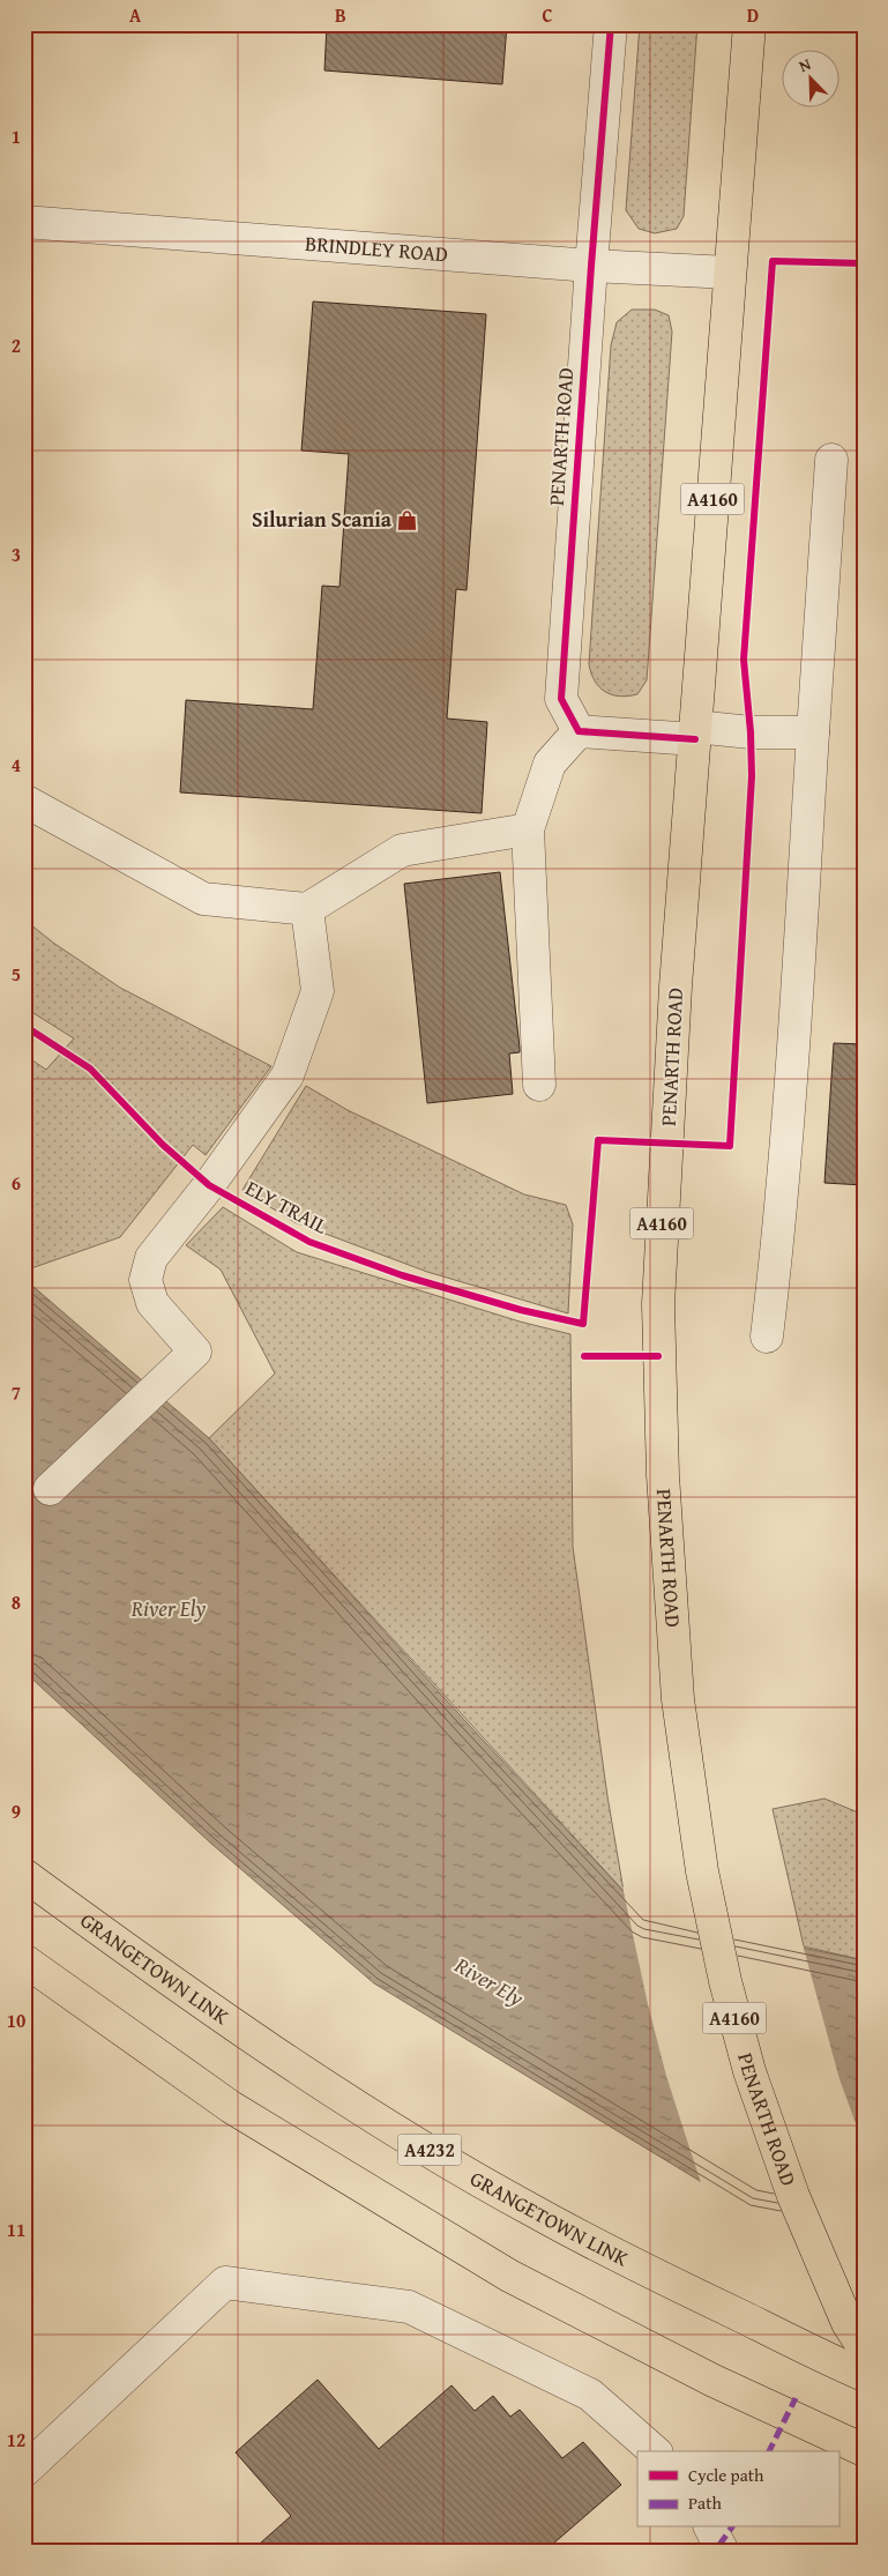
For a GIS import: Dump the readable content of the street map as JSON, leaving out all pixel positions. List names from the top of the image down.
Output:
{
  "streets": {
    "main road": [
      "PENARTH ROAD",
      "A4160",
      "GRANGETOWN LINK",
      "A4232"
    ],
    "street": ["BRINDLEY ROAD"],
    "cycle path": ["ELY TRAIL"]
  },
  "crossings": [
    ["BRINDLEY ROAD", "PENARTH ROAD"]
  ],
  "water": ["River Ely"],
  "places": {
    "shop": ["Silurian Scania"]
  },
  "legend": ["Cycle path", "Path"],
  "north": "top left",
  "grid": {
    "columns": [
      "A",
      "B",
      "C",
      "D"
    ],
    "rows": [
      "1",
      "2",
      "3",
      "4",
      "5",
      "6",
      "7",
      "8",
      "9",
      "10",
      "11",
      "12"
    ]
  }
}
